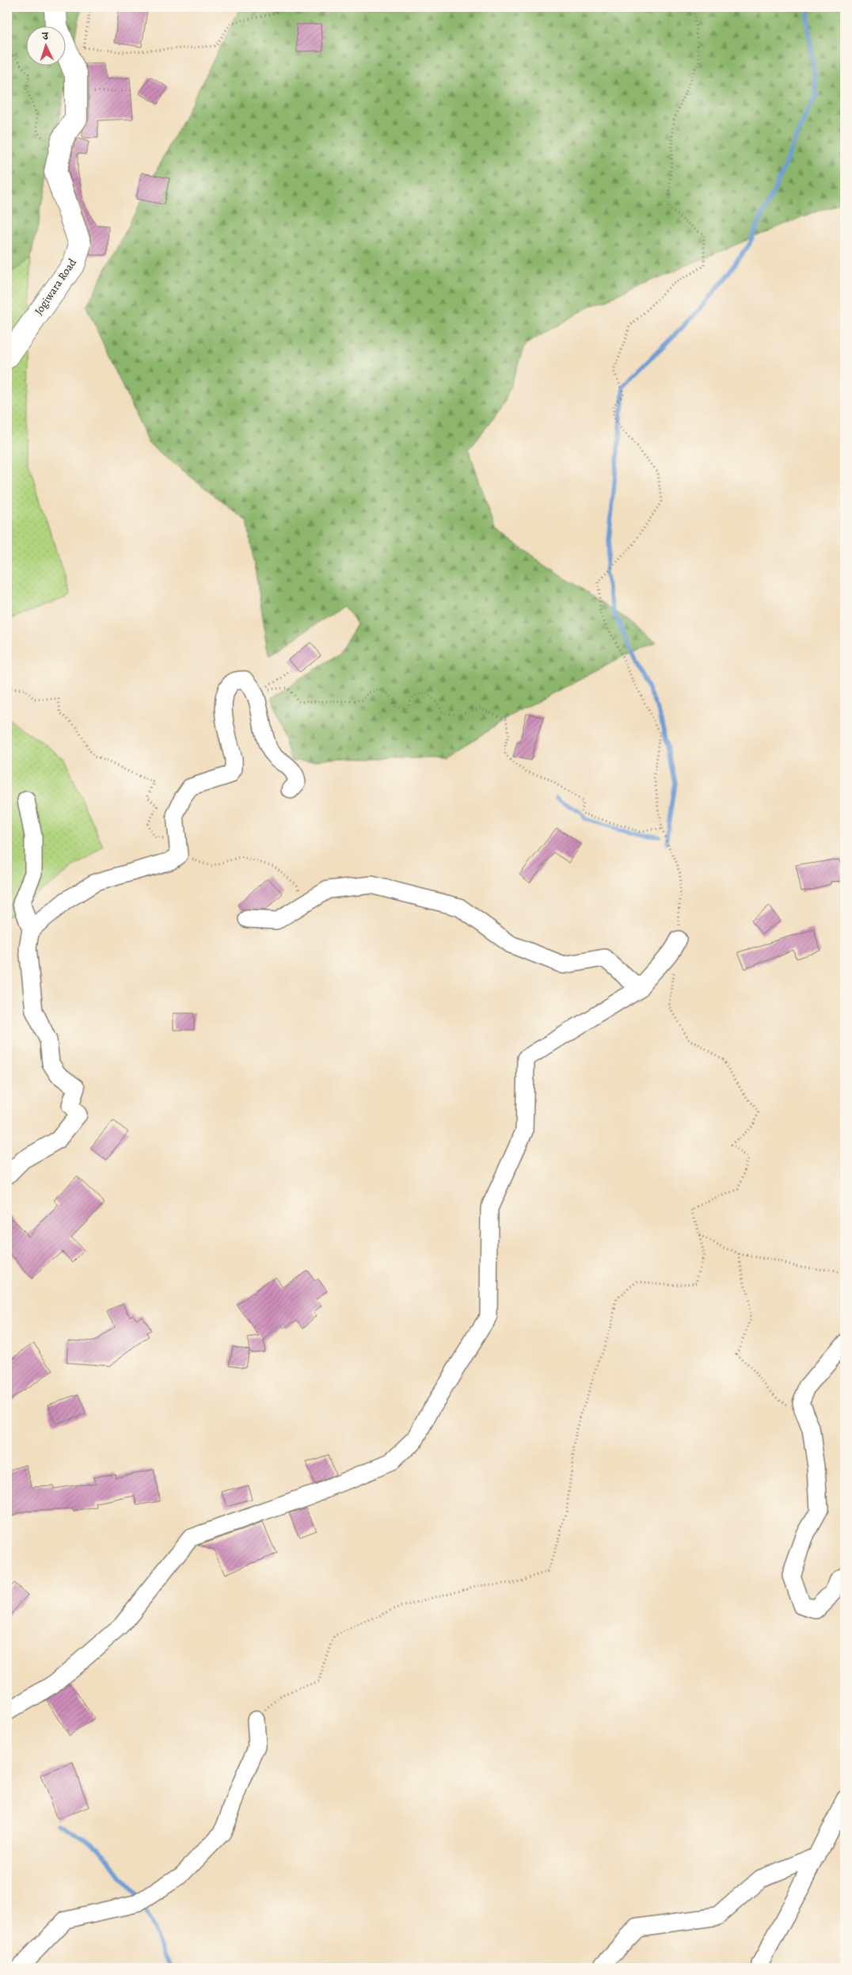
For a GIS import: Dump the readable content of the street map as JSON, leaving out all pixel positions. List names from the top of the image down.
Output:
{
  "streets": {
    "street": ["Jogiwara Road"]
  },
  "north": "top"
}
